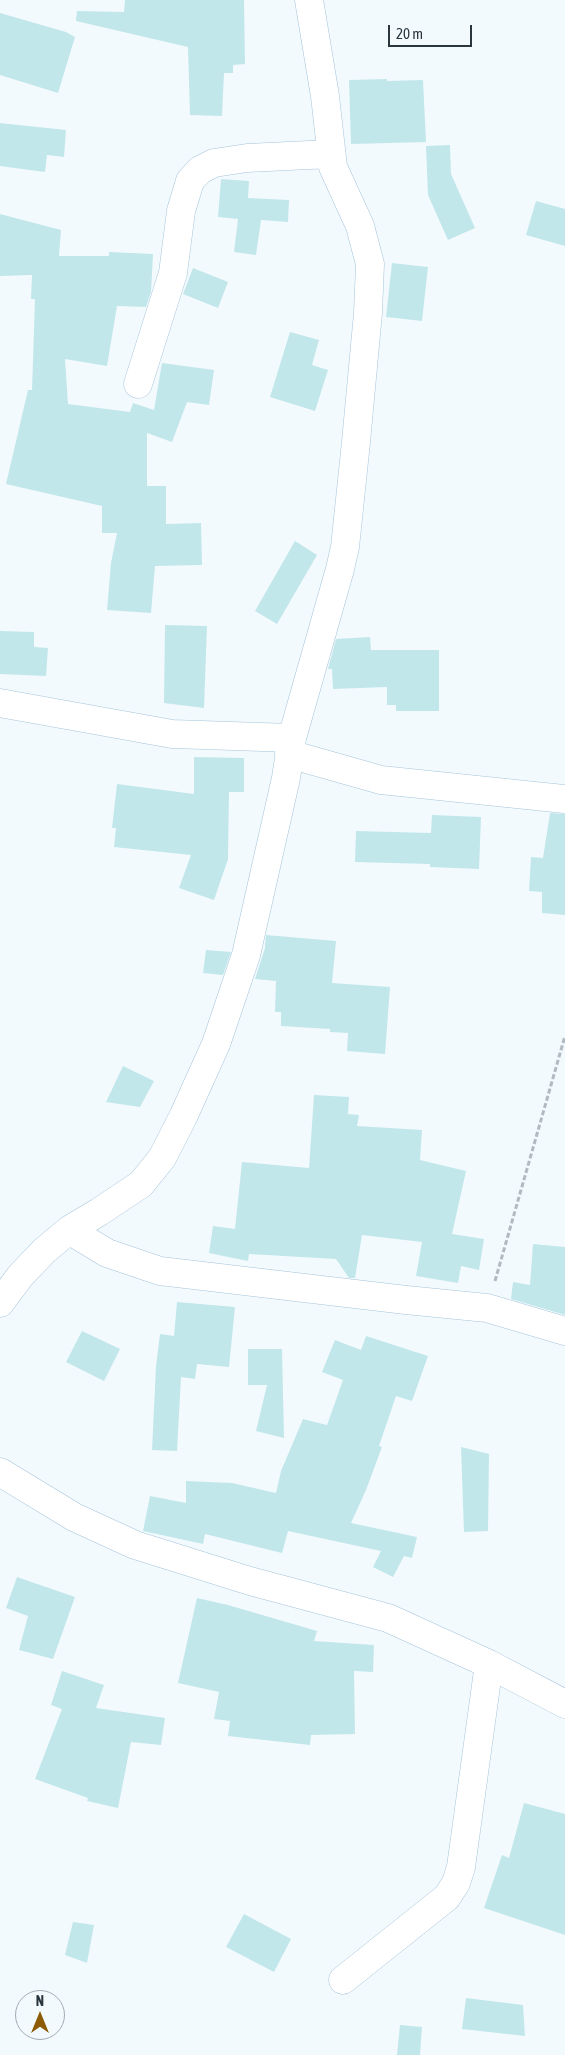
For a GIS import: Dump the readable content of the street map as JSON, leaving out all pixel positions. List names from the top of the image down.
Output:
{
  "scale_bar": "20 m",
  "north": "top"
}
